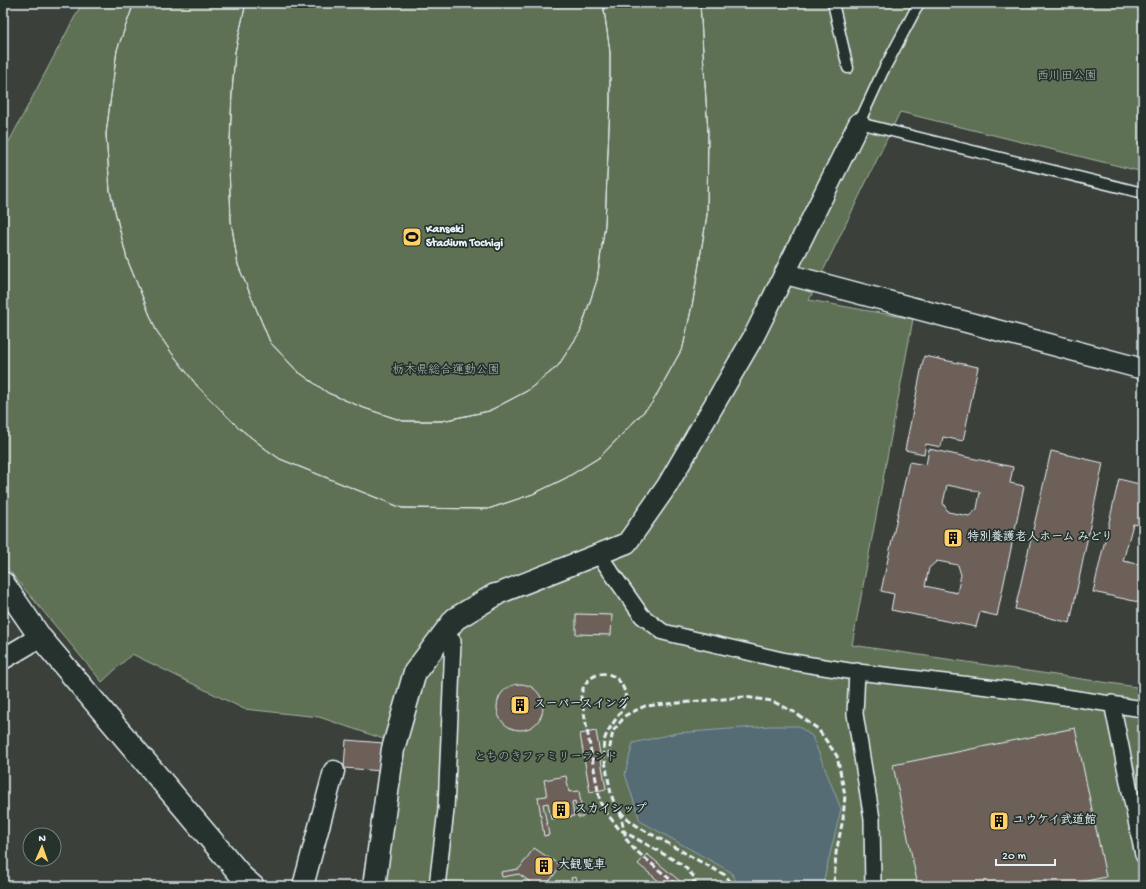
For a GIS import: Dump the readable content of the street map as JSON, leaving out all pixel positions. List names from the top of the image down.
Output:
{
  "parks": ["西川田公園", "栃木県総合運動公園", "とちのきファミリーランド"],
  "places": {
    "sports": ["Kanseki Stadium Tochigi"],
    "building": [
      "特別養護老人ホーム みどり",
      "スーパースイング",
      "スカイシップ",
      "ユウケイ武道館",
      "大観覧車"
    ]
  },
  "scale_bar": "20 m",
  "north": "top"
}
